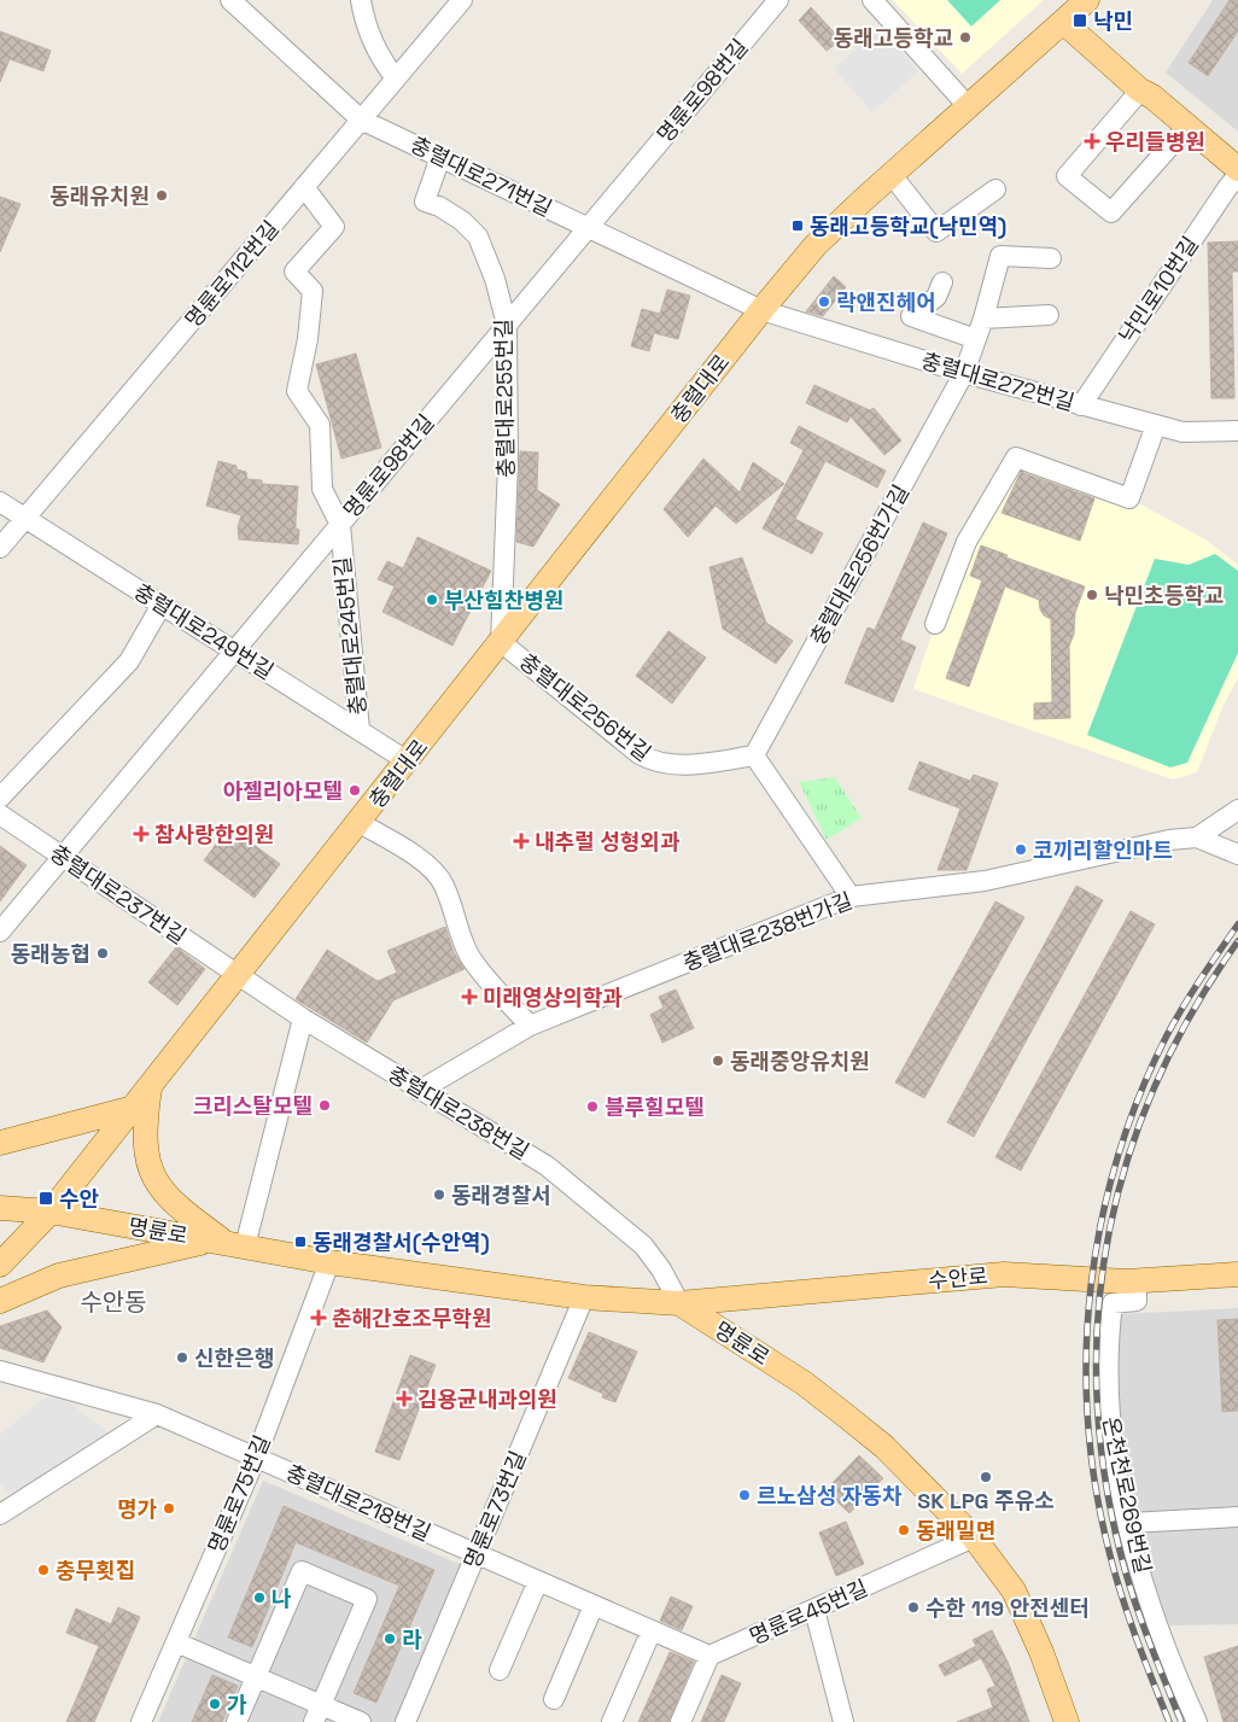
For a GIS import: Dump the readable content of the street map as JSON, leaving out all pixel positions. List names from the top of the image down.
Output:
{
  "streets": {
    "main road": ["충렬대로", "명륜로", "수안로"],
    "street": [
      "명륜로98번길",
      "충렬대로271번길",
      "명륜로112번길",
      "낙민로10번길",
      "충렬대로272번길",
      "충렬대로255번길",
      "충렬대로256번가길",
      "충렬대로249번길",
      "충렬대로245번길",
      "충렬대로256번길",
      "충렬대로237번길",
      "충렬대로238번가길",
      "충렬대로238번길",
      "명륜로75번길",
      "온천천로269번길",
      "충렬대로218번길",
      "명륜로73번길",
      "명륜로45번길"
    ]
  },
  "crossings": [
    ["명륜로98번길", "충렬대로271번길"],
    ["명륜로98번길", "충렬대로255번길"],
    ["명륜로98번길", "충렬대로249번길"],
    ["명륜로98번길", "충렬대로245번길"],
    ["명륜로98번길", "충렬대로237번길"],
    ["충렬대로271번길", "명륜로112번길"],
    ["충렬대로271번길", "충렬대로272번길"],
    ["충렬대로271번길", "충렬대로"],
    ["충렬대로271번길", "충렬대로255번길"],
    ["명륜로112번길", "충렬대로249번길"],
    ["명륜로112번길", "충렬대로245번길"],
    ["낙민로10번길", "충렬대로272번길"],
    ["충렬대로272번길", "충렬대로"],
    ["충렬대로272번길", "충렬대로256번가길"],
    ["충렬대로", "충렬대로255번길"],
    ["충렬대로", "충렬대로249번길"],
    ["충렬대로", "충렬대로256번길"],
    ["충렬대로", "충렬대로237번길"],
    ["충렬대로", "충렬대로238번가길"],
    ["충렬대로", "충렬대로238번길"],
    ["충렬대로", "명륜로"],
    ["충렬대로255번길", "충렬대로256번길"],
    ["충렬대로256번가길", "충렬대로256번길"],
    ["충렬대로249번길", "충렬대로245번길"],
    ["충렬대로237번길", "충렬대로238번길"],
    ["충렬대로238번가길", "충렬대로238번길"],
    ["충렬대로238번길", "명륜로"],
    ["충렬대로238번길", "수안로"],
    ["명륜로", "수안로"],
    ["명륜로", "명륜로75번길"],
    ["명륜로", "명륜로73번길"],
    ["명륜로", "명륜로45번길"],
    ["수안로", "온천천로269번길"],
    ["명륜로75번길", "충렬대로218번길"],
    ["충렬대로218번길", "명륜로73번길"],
    ["충렬대로218번길", "명륜로45번길"]
  ],
  "districts": ["수안동"],
  "places": {
    "transit": [
      "낙민",
      "동래고등학교(낙민역)",
      "수안",
      "동래경찰서(수안역)"
    ],
    "other": [
      "동래고등학교",
      "동래유치원",
      "락앤진헤어",
      "낙민초등학교",
      "부산힘찬병원",
      "아젤리아모텔",
      "코끼리할인마트",
      "동래농협",
      "동래중앙유치원",
      "크리스탈모텔",
      "블루힐모텔",
      "동래경찰서",
      "신한은행",
      "SK LPG 주유소",
      "르노삼성 자동차",
      "명가",
      "동래밀면",
      "충무횟집",
      "나",
      "수한 119 안전센터",
      "라",
      "가"
    ],
    "health": [
      "우리들병원",
      "참사랑한의원",
      "내추럴 성형외과",
      "미래영상의학과",
      "춘해간호조무학원",
      "김용균내과의원"
    ]
  }
}
